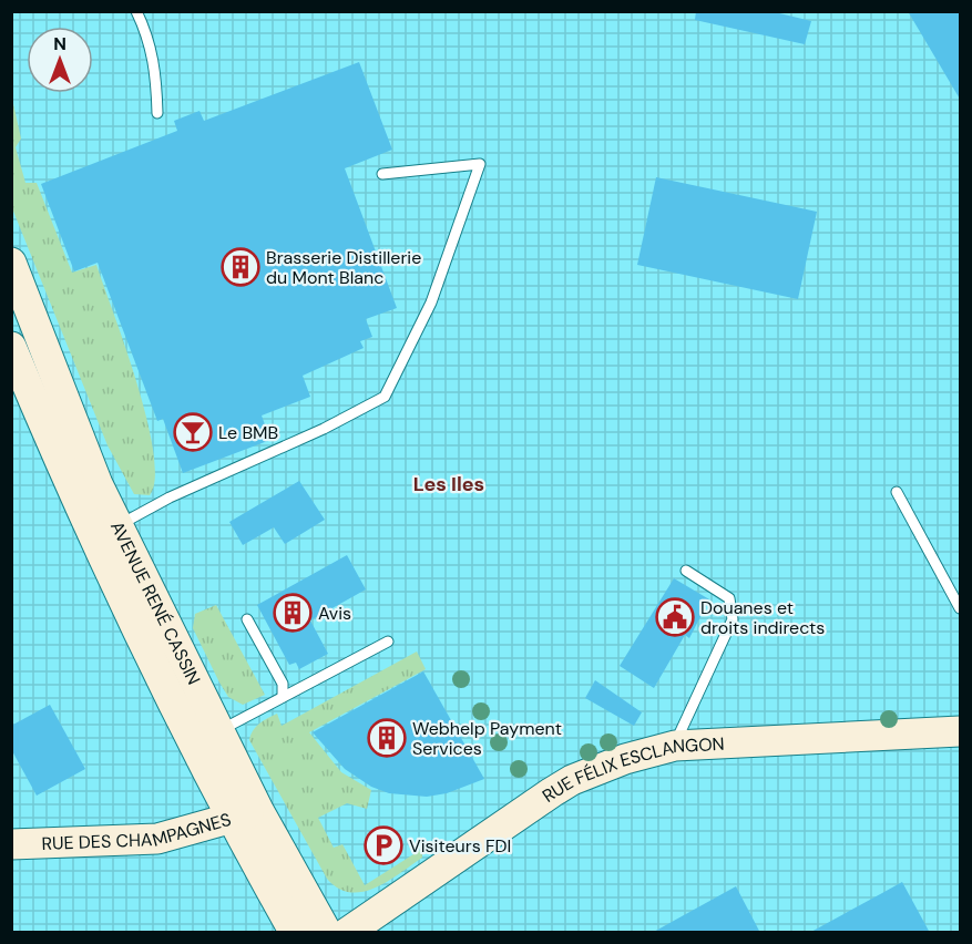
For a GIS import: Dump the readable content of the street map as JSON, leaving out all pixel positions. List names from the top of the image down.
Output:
{
  "streets": {
    "main road": ["AVENUE RENÉ CASSIN", "RUE FÉLIX ESCLANGON", "RUE DES CHAMPAGNES"]
  },
  "crossings": [
    ["AVENUE RENÉ CASSIN", "RUE DES CHAMPAGNES"]
  ],
  "districts": ["Les Iles"],
  "places": {
    "building": ["Brasserie Distillerie du Mont Blanc", "Avis", "Webhelp Payment Services"],
    "bar": ["Le BMB"],
    "public building": ["Douanes et droits indirects"],
    "parking": ["Visiteurs FDI"]
  },
  "north": "top"
}
